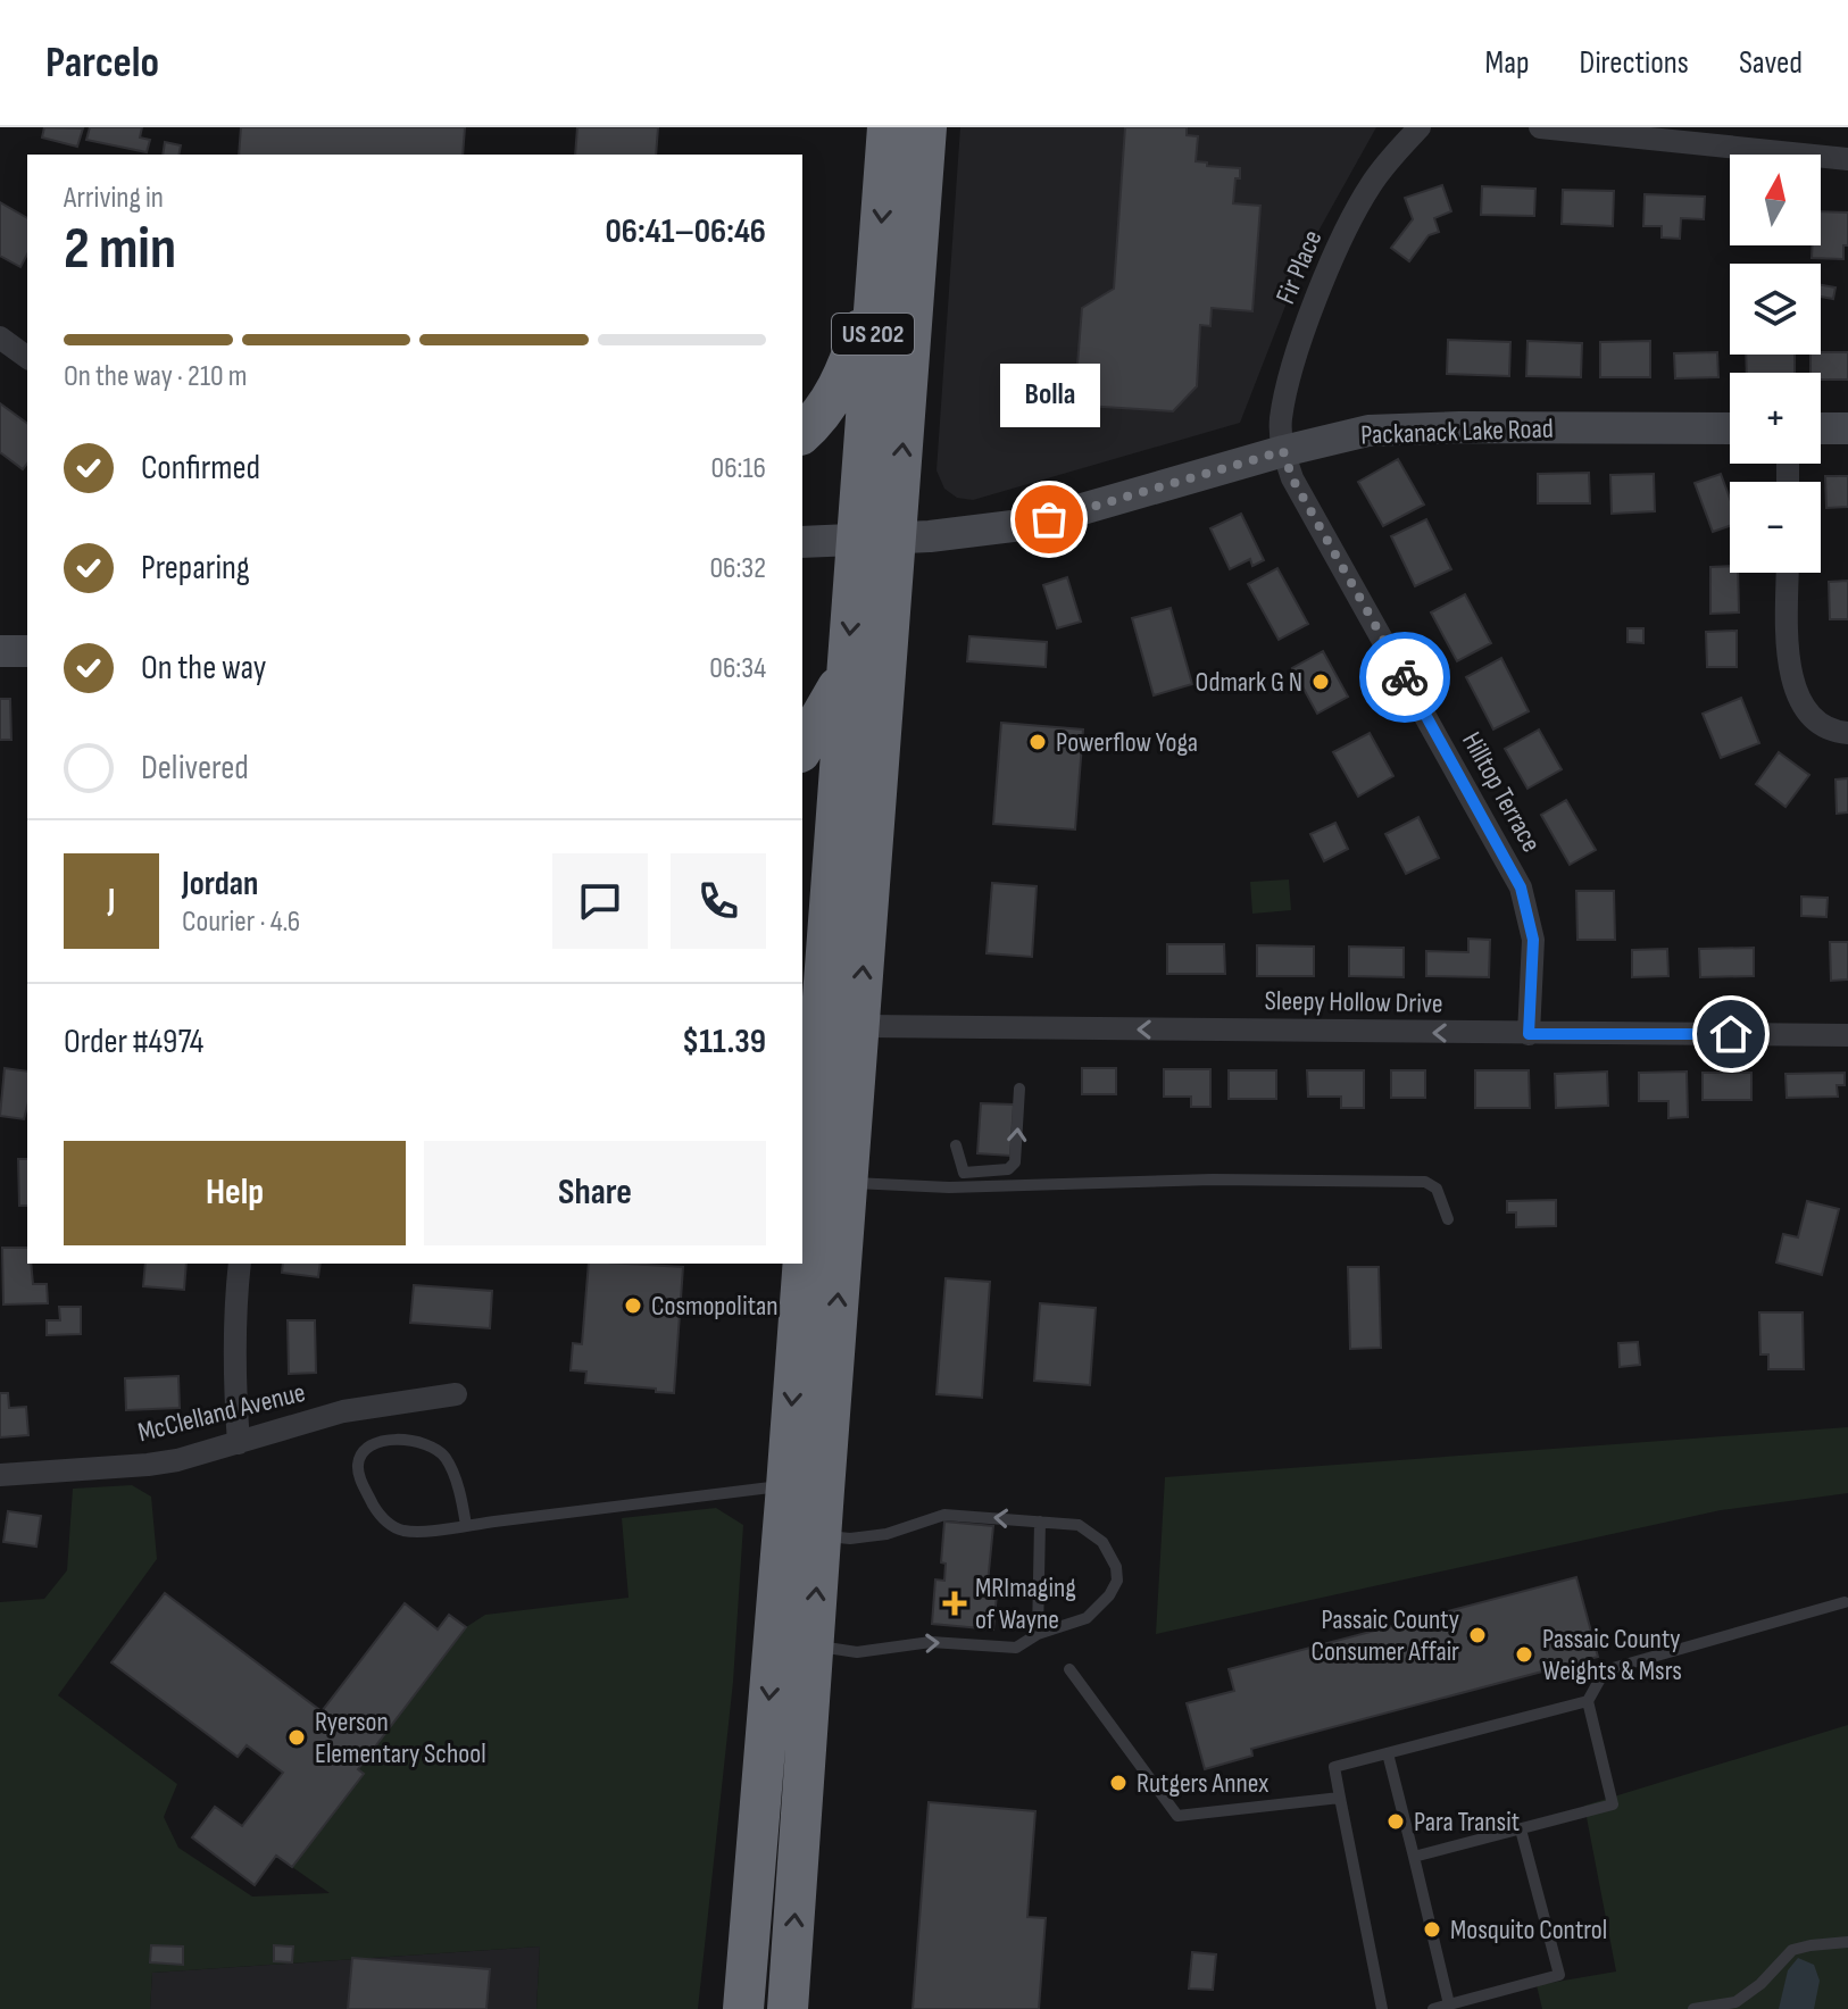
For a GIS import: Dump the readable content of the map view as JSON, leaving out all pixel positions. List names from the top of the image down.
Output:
{
  "streets": {
    "highway": ["US 202"],
    "street": [
      "Fir Place",
      "Packanack Lake Road",
      "Hilltop Terrace",
      "Sleepy Hollow Drive",
      "McClelland Avenue"
    ]
  },
  "crossings": [
    ["Fir Place", "Packanack Lake Road"],
    ["Fir Place", "Hilltop Terrace"],
    ["US 202", "Packanack Lake Road"],
    ["US 202", "Sleepy Hollow Drive"],
    ["Packanack Lake Road", "Hilltop Terrace"],
    ["Hilltop Terrace", "Sleepy Hollow Drive"]
  ],
  "one_way": ["Sleepy Hollow Drive"],
  "places": {
    "other": [
      "Bolla",
      "Odmark G N",
      "Powerflow Yoga",
      "Cosmopolitan",
      "Passaic County Consumer Affair",
      "Passaic County Weights & Msrs",
      "Ryerson Elementary School",
      "Rutgers Annex",
      "Para Transit",
      "Mosquito Control"
    ],
    "health": ["MRImaging of Wayne"]
  },
  "north": "top",
  "page": {
    "header": "Parcelo",
    "nav": ["Map", "Directions", "Saved"],
    "map_buttons": ["+", "−"],
    "heading": ["2 min", "Arriving in", "06:41–06:46"],
    "panel": [
      "Jordan",
      "Courier · 4.6",
      "Order #4974",
      "$11.39"
    ],
    "bar": "On the way · 210 m",
    "bubble": "Bolla",
    "list": [
      ["Confirmed", "06:16"],
      ["Preparing", "06:32"],
      ["On the way", "06:34"],
      "Delivered"
    ],
    "round": "J",
    "buttons": ["Help", "Share"]
  }
}
